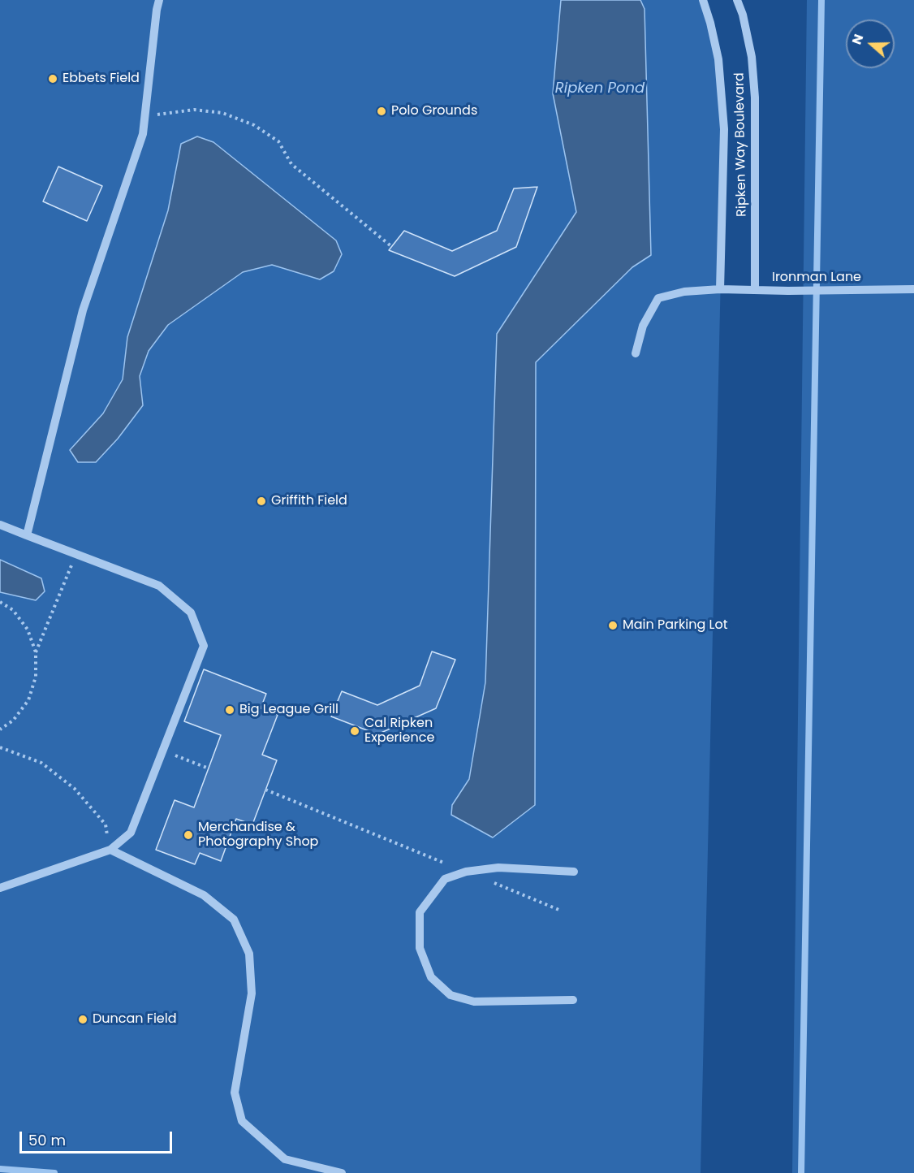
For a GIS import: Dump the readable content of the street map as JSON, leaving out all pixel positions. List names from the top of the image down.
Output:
{
  "streets": {
    "street": ["Ripken Way Boulevard", "Ironman Lane"]
  },
  "crossings": [
    ["Ripken Way Boulevard", "Ironman Lane"]
  ],
  "water": ["Ripken Pond"],
  "places": [
    "Ebbets Field",
    "Polo Grounds",
    "Griffith Field",
    "Main Parking Lot",
    "Big League Grill",
    "Cal Ripken Experience",
    "Merchandise & Photography Shop",
    "Duncan Field"
  ],
  "scale_bar": "50 m",
  "north": "left"
}
